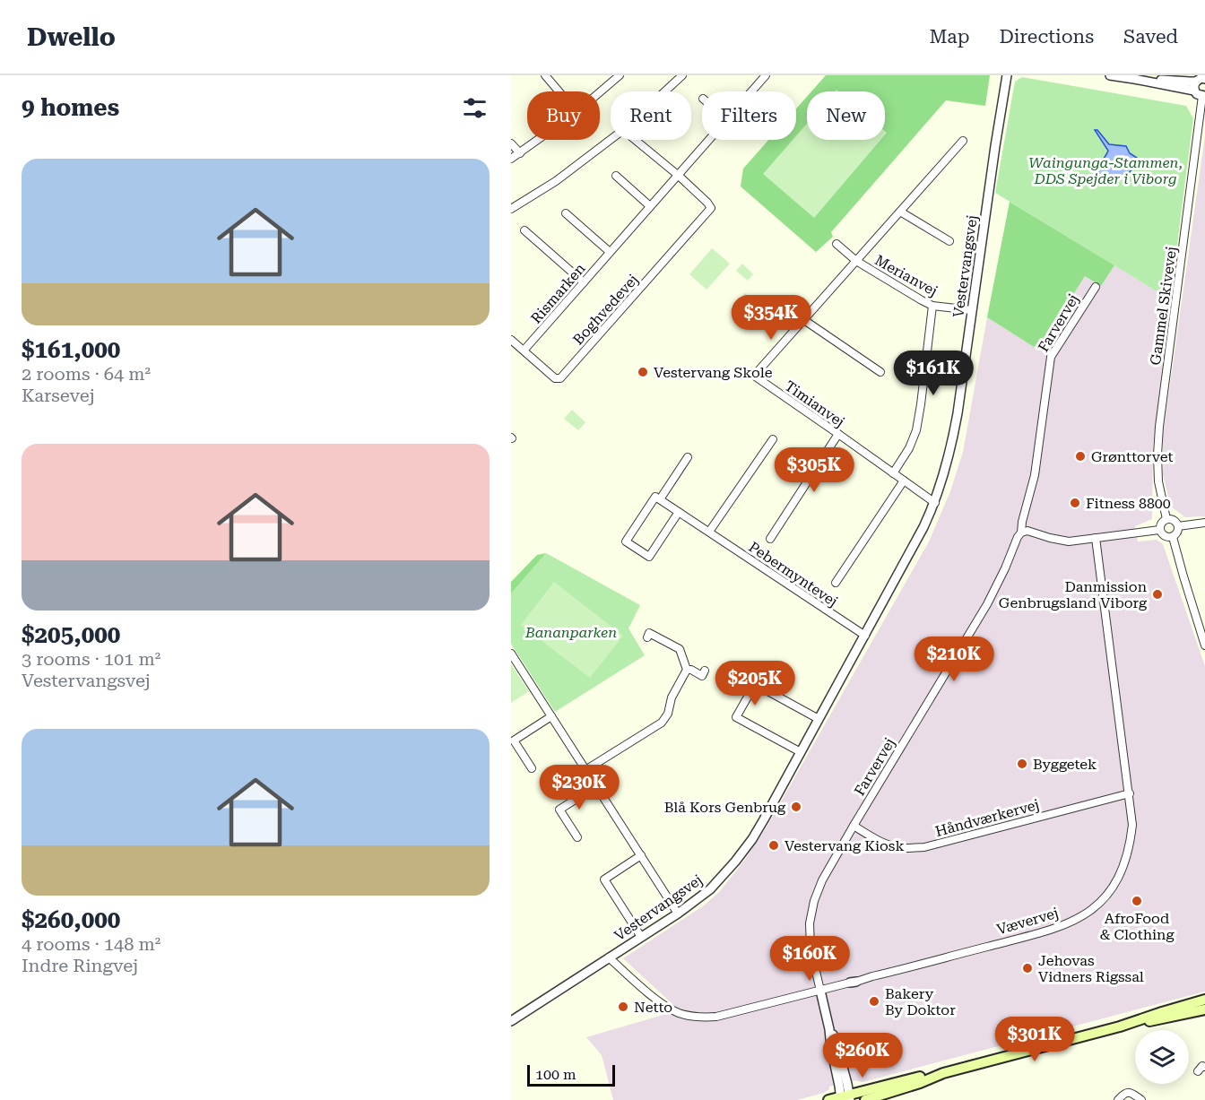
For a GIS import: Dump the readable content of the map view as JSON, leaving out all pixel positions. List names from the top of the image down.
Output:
{
  "streets": {
    "street": [
      "Vestervangsvej",
      "Merianvej",
      "Rismarken",
      "Gammel Skivevej",
      "Boghvedevej",
      "Farvervej",
      "Timianvej",
      "Pebermyntevej",
      "Håndværkervej",
      "Vævervej"
    ]
  },
  "crossings": [
    ["Vestervangsvej", "Merianvej"],
    ["Vestervangsvej", "Timianvej"],
    ["Vestervangsvej", "Pebermyntevej"],
    ["Vestervangsvej", "Vævervej"],
    ["Merianvej", "Timianvej"],
    ["Rismarken", "Boghvedevej"],
    ["Farvervej", "Håndværkervej"],
    ["Farvervej", "Vævervej"],
    ["Håndværkervej", "Vævervej"]
  ],
  "parks": ["Waingunga-Stammen, DDS Spejder i Viborg", "Bananparken"],
  "places": [
    "Vestervang Skole",
    "Grønttorvet",
    "Fitness 8800",
    "Danmission Genbrugsland Viborg",
    "Byggetek",
    "Blå Kors Genbrug",
    "Vestervang Kiosk",
    "AfroFood & Clothing",
    "Jehovas Vidners Rigssal",
    "Bakery By Doktor",
    "Netto"
  ],
  "scale_bar": "100 m",
  "page": {
    "header": "Dwello",
    "nav": ["Map", "Directions", "Saved"],
    "heading": "9 homes",
    "chip": [
      "Buy",
      "Rent",
      "Filters",
      "New"
    ],
    "list": [
      {
        "name": "$161,000",
        "note": "2 rooms · 64 m² · Karsevej"
      },
      {
        "name": "$205,000",
        "note": "3 rooms · 101 m² · Vestervangsvej"
      },
      {
        "name": "$260,000",
        "note": "4 rooms · 148 m² · Indre Ringvej"
      }
    ],
    "price": [
      "$354K",
      "$161K",
      "$305K",
      "$210K",
      "$205K",
      "$230K",
      "$160K",
      "$301K",
      "$260K"
    ],
    "scale": "100 m"
  }
}
